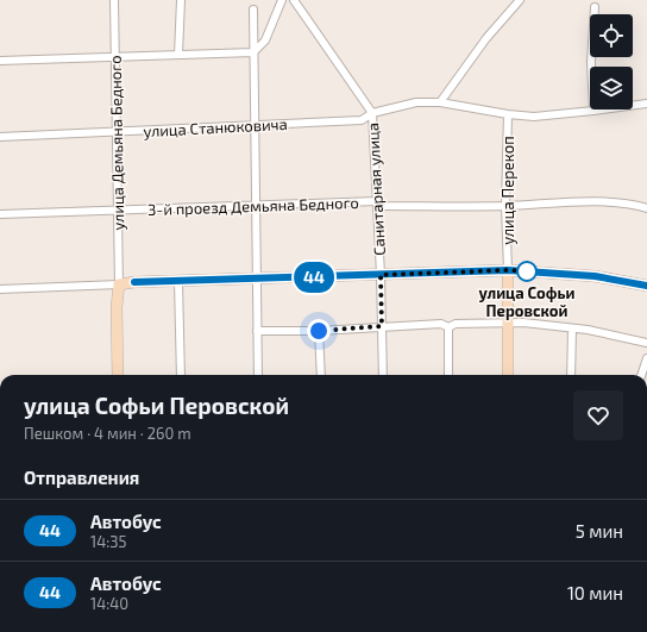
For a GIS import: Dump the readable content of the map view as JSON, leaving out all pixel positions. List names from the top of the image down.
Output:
{
  "streets": {
    "main road": ["улица Демьяна Бедного", "улица Перекоп"],
    "street": ["улица Станюковича", "Санитарная улица", "3-й проезд Демьяна Бедного"]
  },
  "crossings": [
    ["улица Станюковича", "улица Демьяна Бедного"],
    ["улица Станюковича", "Санитарная улица"],
    ["улица Станюковича", "улица Перекоп"],
    ["улица Демьяна Бедного", "3-й проезд Демьяна Бедного"],
    ["Санитарная улица", "3-й проезд Демьяна Бедного"],
    ["улица Перекоп", "3-й проезд Демьяна Бедного"]
  ],
  "places": ["улица Софьи Перовской"],
  "lines": ["bus line 44"],
  "page": {
    "on_map": "44",
    "heading": [
      ["улица Софьи Перовской", "Пешком · 4 мин · 260 m"],
      "Отправления"
    ],
    "list": [
      {
        "mark": "44",
        "name": "Автобус",
        "note": "14:35",
        "value": "5 мин"
      },
      {
        "mark": "44",
        "name": "Автобус",
        "note": "14:40",
        "value": "10 мин"
      }
    ]
  }
}
